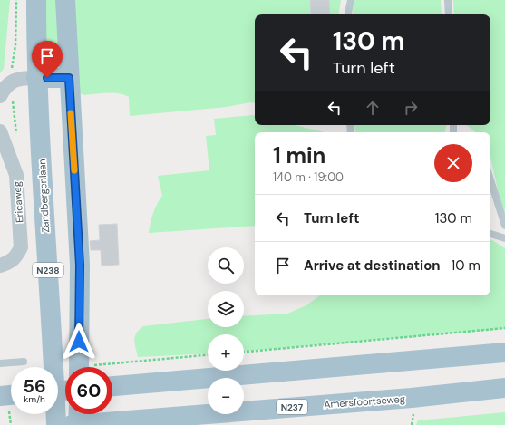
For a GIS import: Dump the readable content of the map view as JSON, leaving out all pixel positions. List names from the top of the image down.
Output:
{
  "streets": {
    "main road": [
      "Zandbergenlaan",
      "N238",
      "Amersfoortseweg",
      "N237"
    ],
    "street": ["Ericaweg"]
  },
  "crossings": [
    ["Zandbergenlaan", "N238"]
  ],
  "page": {
    "turn": ["130 m", "Turn left"],
    "heading": ["1 min", "140 m · 19:00"],
    "list": [
      {
        "name": "Turn left",
        "value": "130 m"
      },
      {
        "name": "Arrive at destination",
        "value": "10 m"
      }
    ],
    "map_buttons": ["+", "−"],
    "speed": "56 km/h",
    "limit": "60"
  }
}
